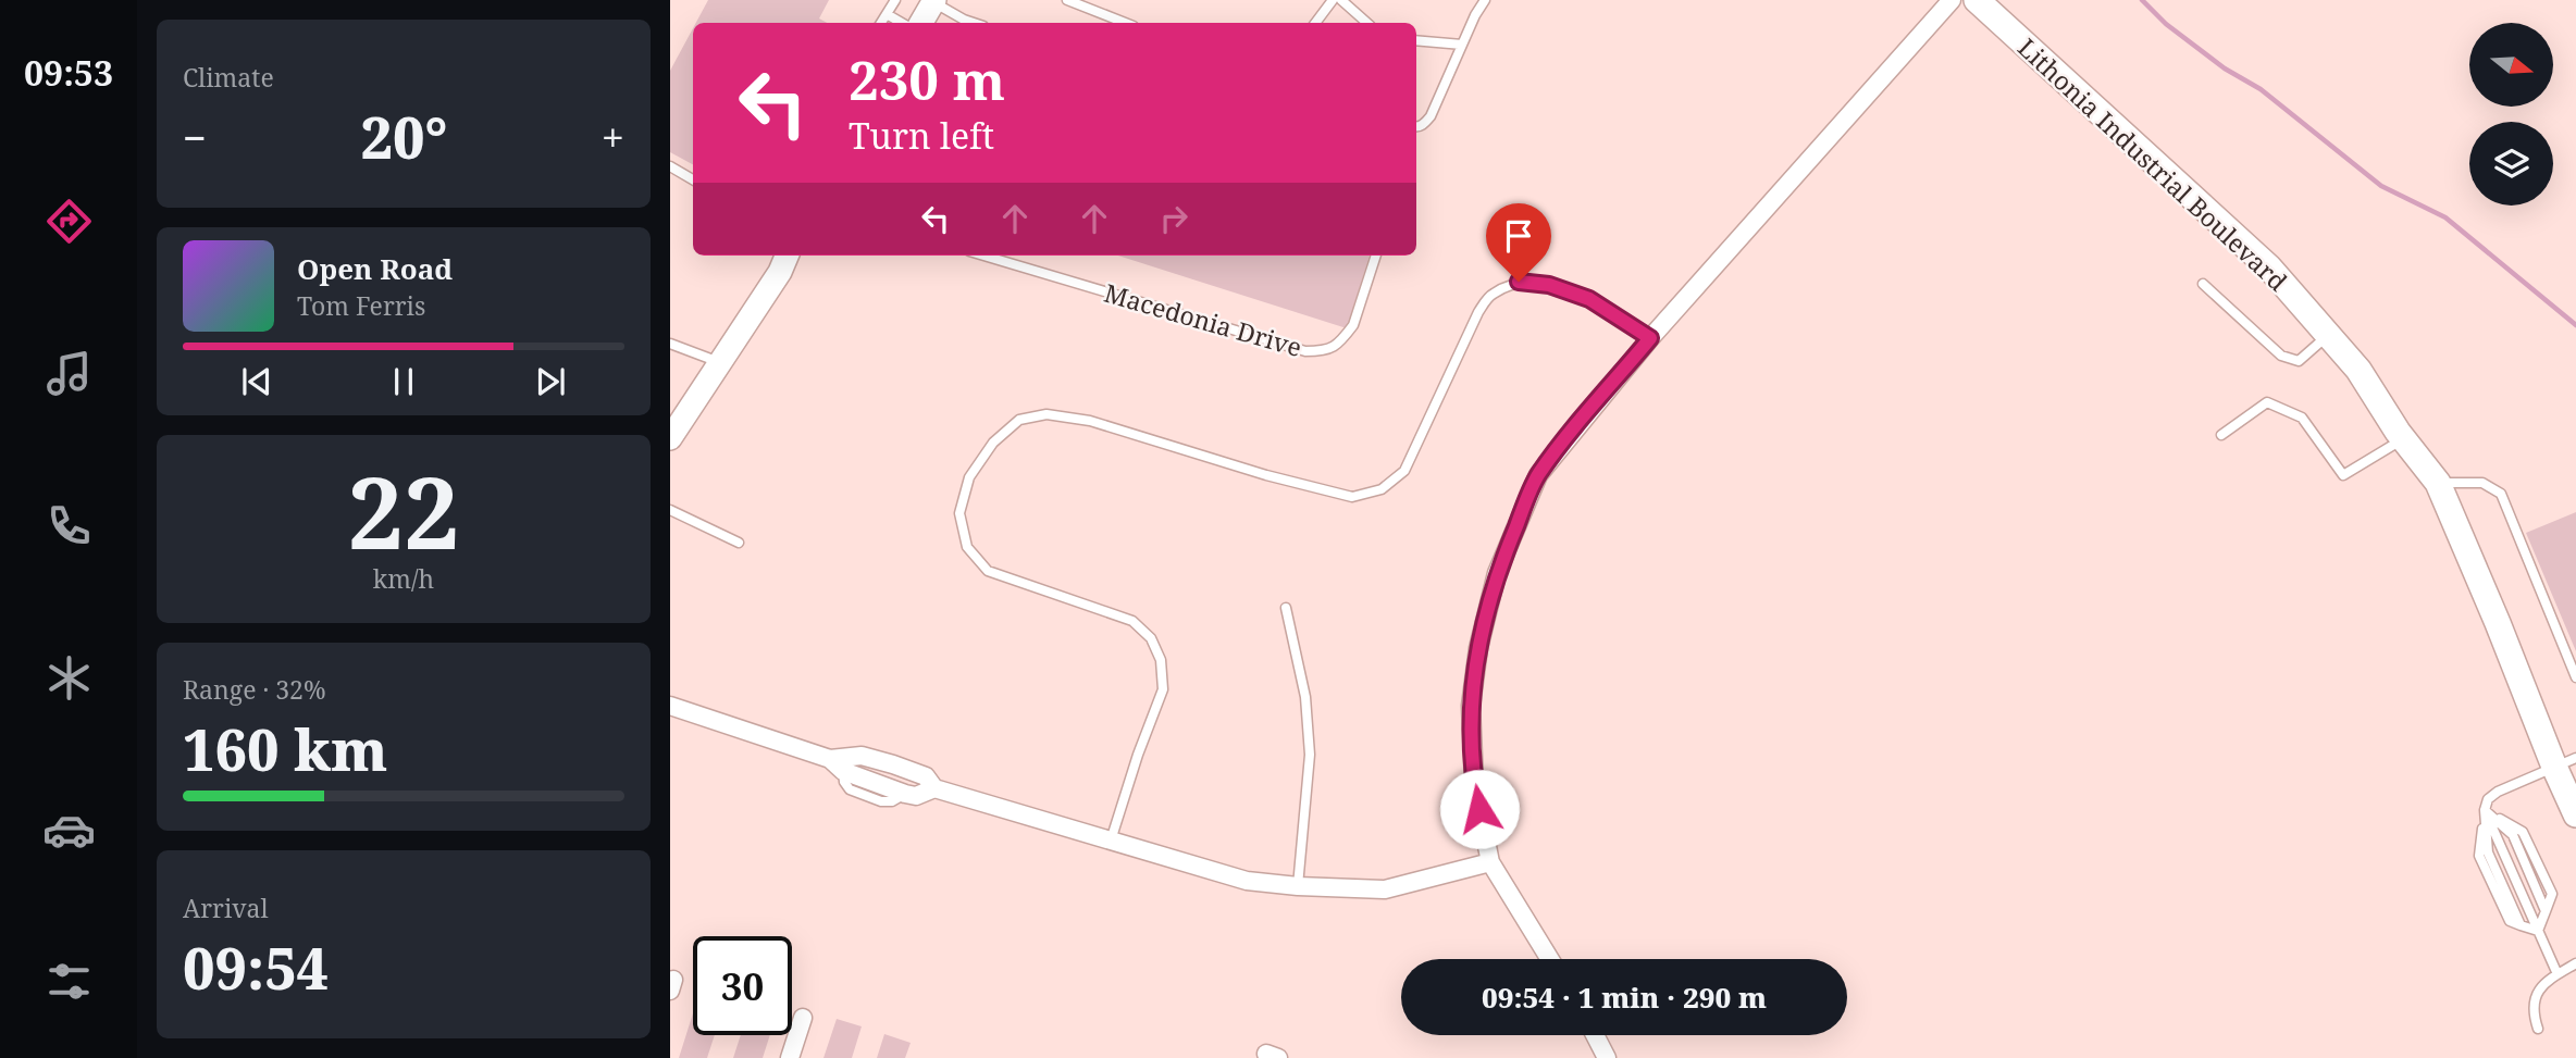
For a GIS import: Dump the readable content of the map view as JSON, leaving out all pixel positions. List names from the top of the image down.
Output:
{
  "streets": {
    "main road": ["Lithonia Industrial Boulevard"],
    "lane": ["Macedonia Drive"]
  },
  "north": "right",
  "page": {
    "tabs": "09:53",
    "tile": [
      "Climate",
      ["22", "km/h"],
      ["Range · 32%", "160 km"],
      ["Arrival", "09:54"]
    ],
    "turn": ["230 m", "Turn left"],
    "heat": ["−", "20°", "+"],
    "song": ["Open Road", "Tom Ferris"],
    "limit": "30",
    "trip": "09:54 · 1 min · 290 m"
  }
}
